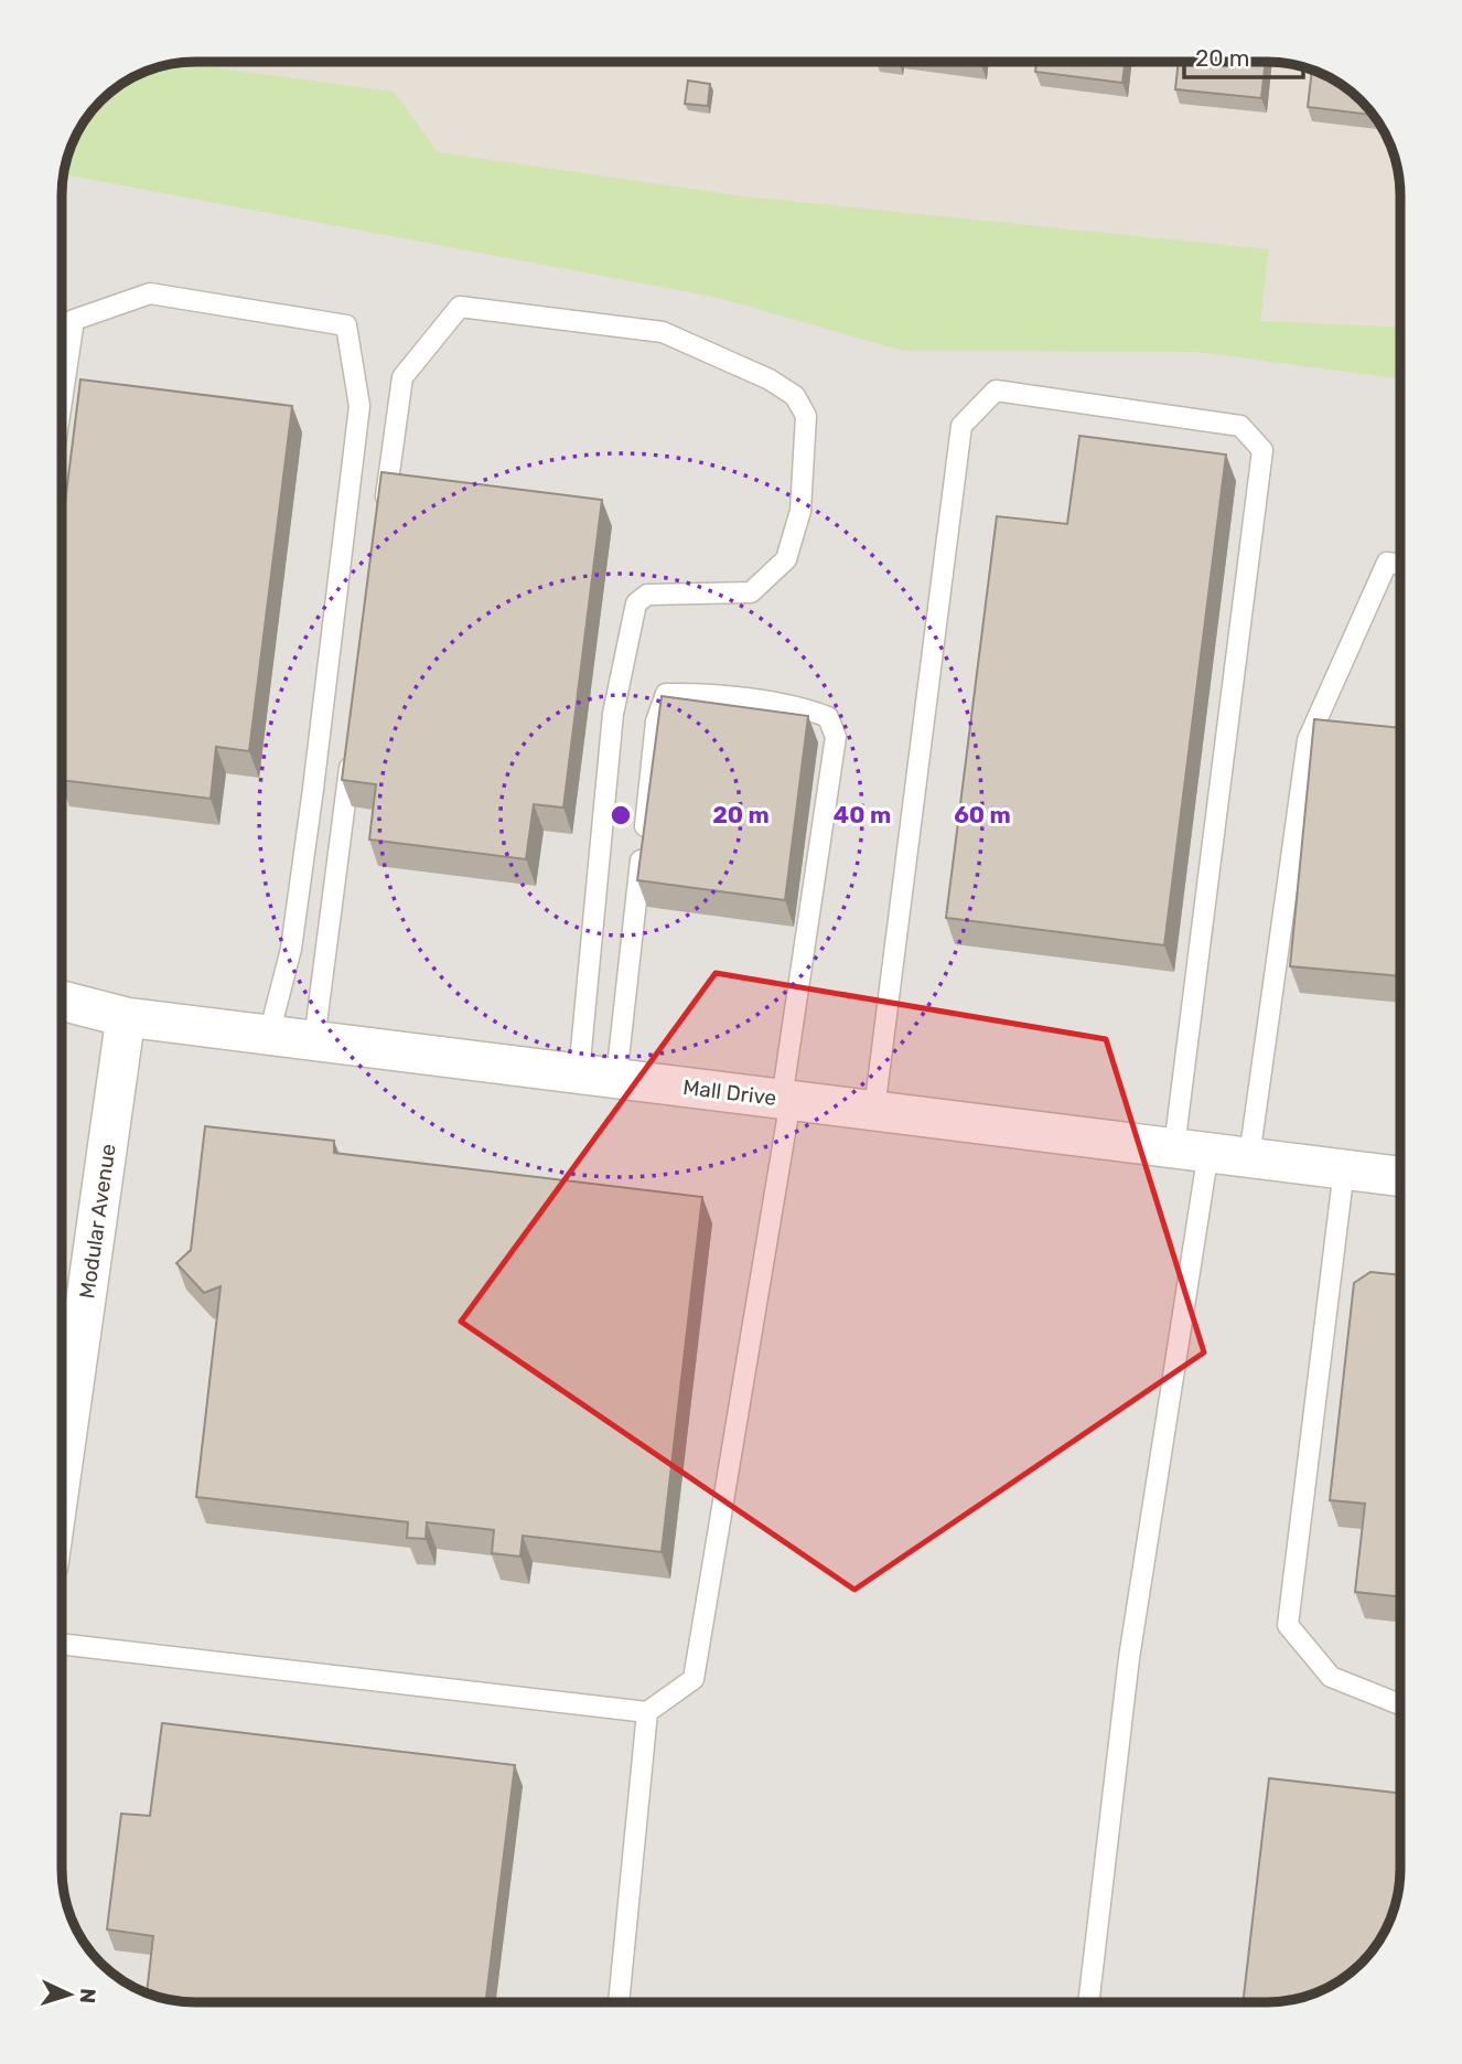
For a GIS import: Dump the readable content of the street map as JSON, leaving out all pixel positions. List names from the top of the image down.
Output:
{
  "streets": {
    "street": ["Mall Drive", "Modular Avenue"]
  },
  "crossings": [
    ["Mall Drive", "Modular Avenue"]
  ],
  "scale_bar": "20 m",
  "north": "right",
  "rings": ["20 m", "40 m", "60 m"]
}
